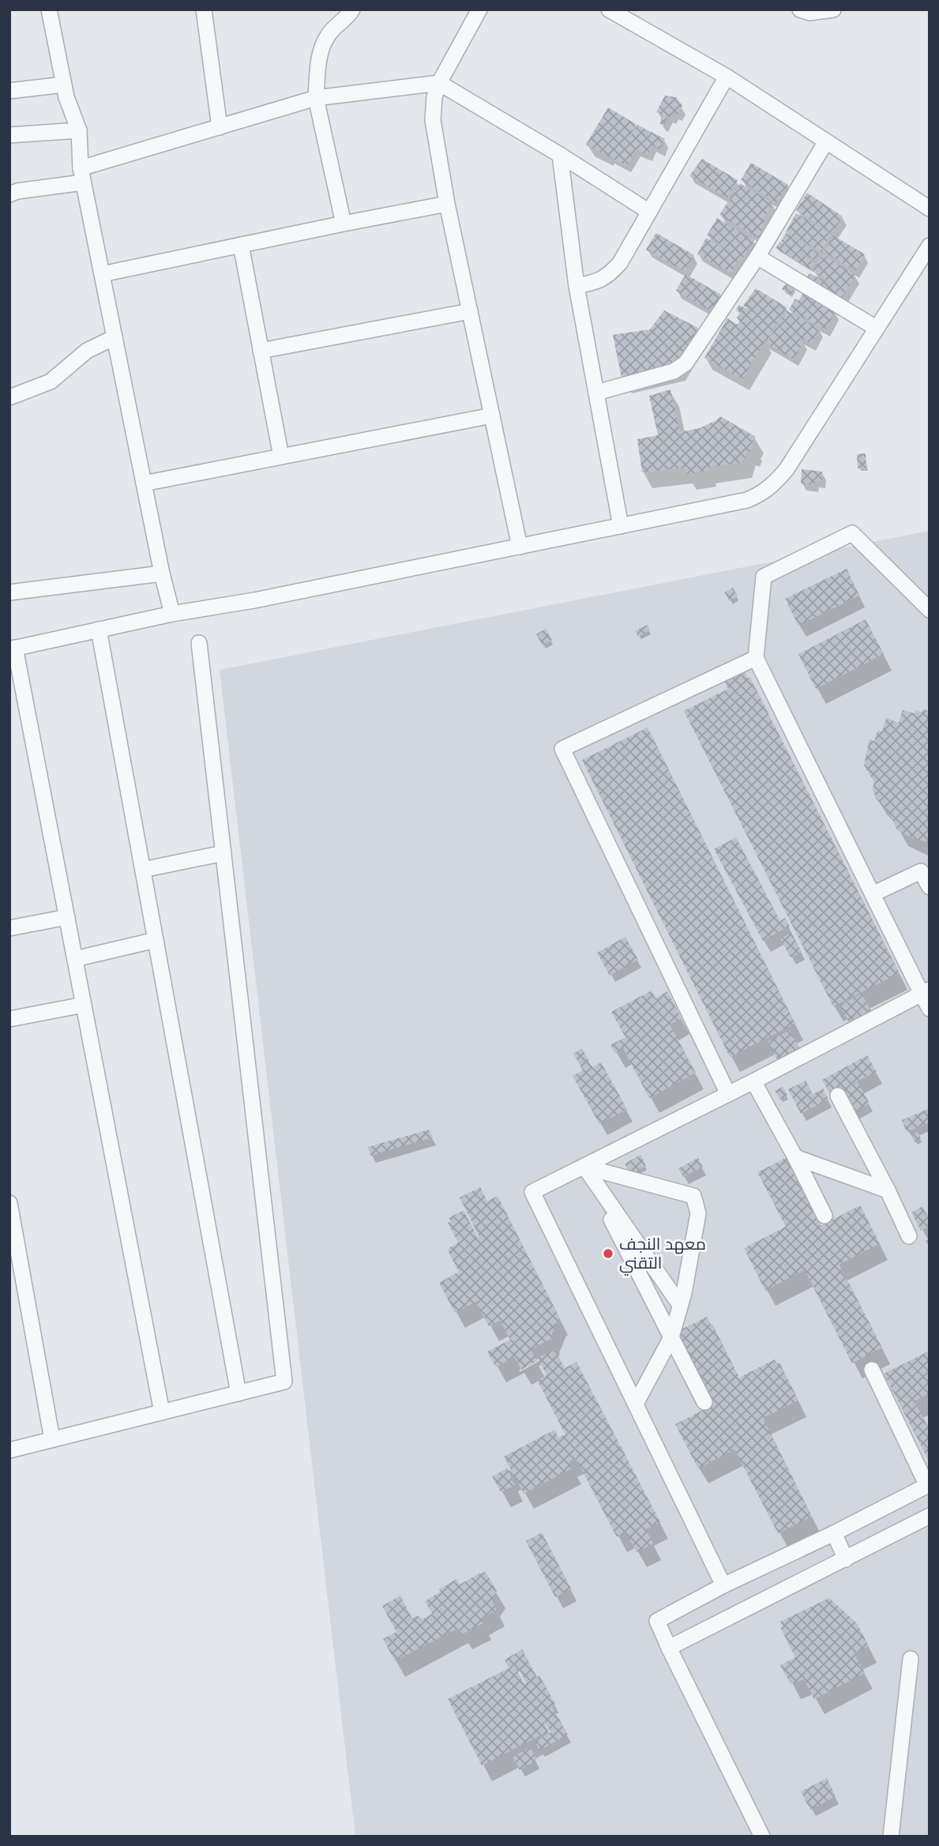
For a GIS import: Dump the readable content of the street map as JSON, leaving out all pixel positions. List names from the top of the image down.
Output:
{
  "places": ["معهد النجف التقني"]
}
